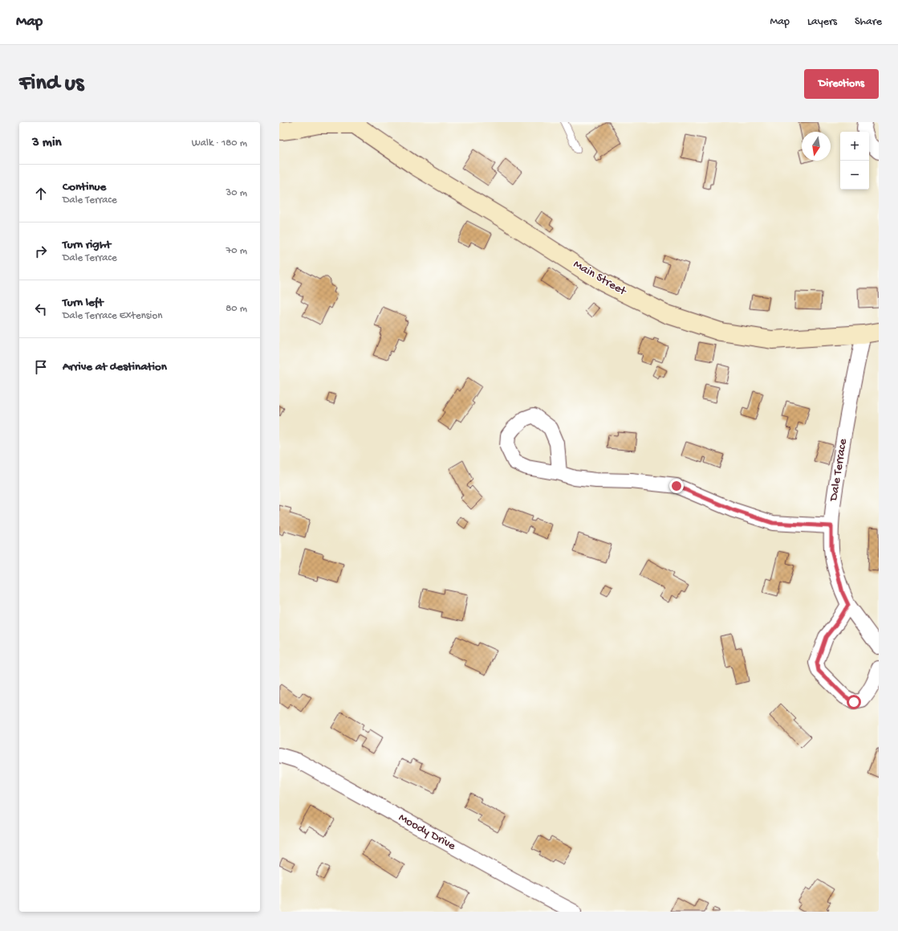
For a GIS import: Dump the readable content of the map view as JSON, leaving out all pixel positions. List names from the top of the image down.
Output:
{
  "streets": {
    "main road": ["Main Street"],
    "street": ["Dale Terrace", "Moody Drive"]
  },
  "crossings": [
    ["Main Street", "Dale Terrace"]
  ],
  "north": "bottom",
  "page": {
    "header": "Map",
    "nav": ["Map", "Layers", "Share"],
    "buttons": "Directions",
    "title": "Find us",
    "heading": ["3 min", "Walk · 180 m"],
    "map_buttons": ["+", "−"],
    "list": [
      ["Continue", "Dale Terrace", "30 m"],
      ["Turn right", "Dale Terrace", "70 m"],
      ["Turn left", "Dale Terrace Extension", "80 m"],
      "Arrive at destination"
    ]
  }
}
